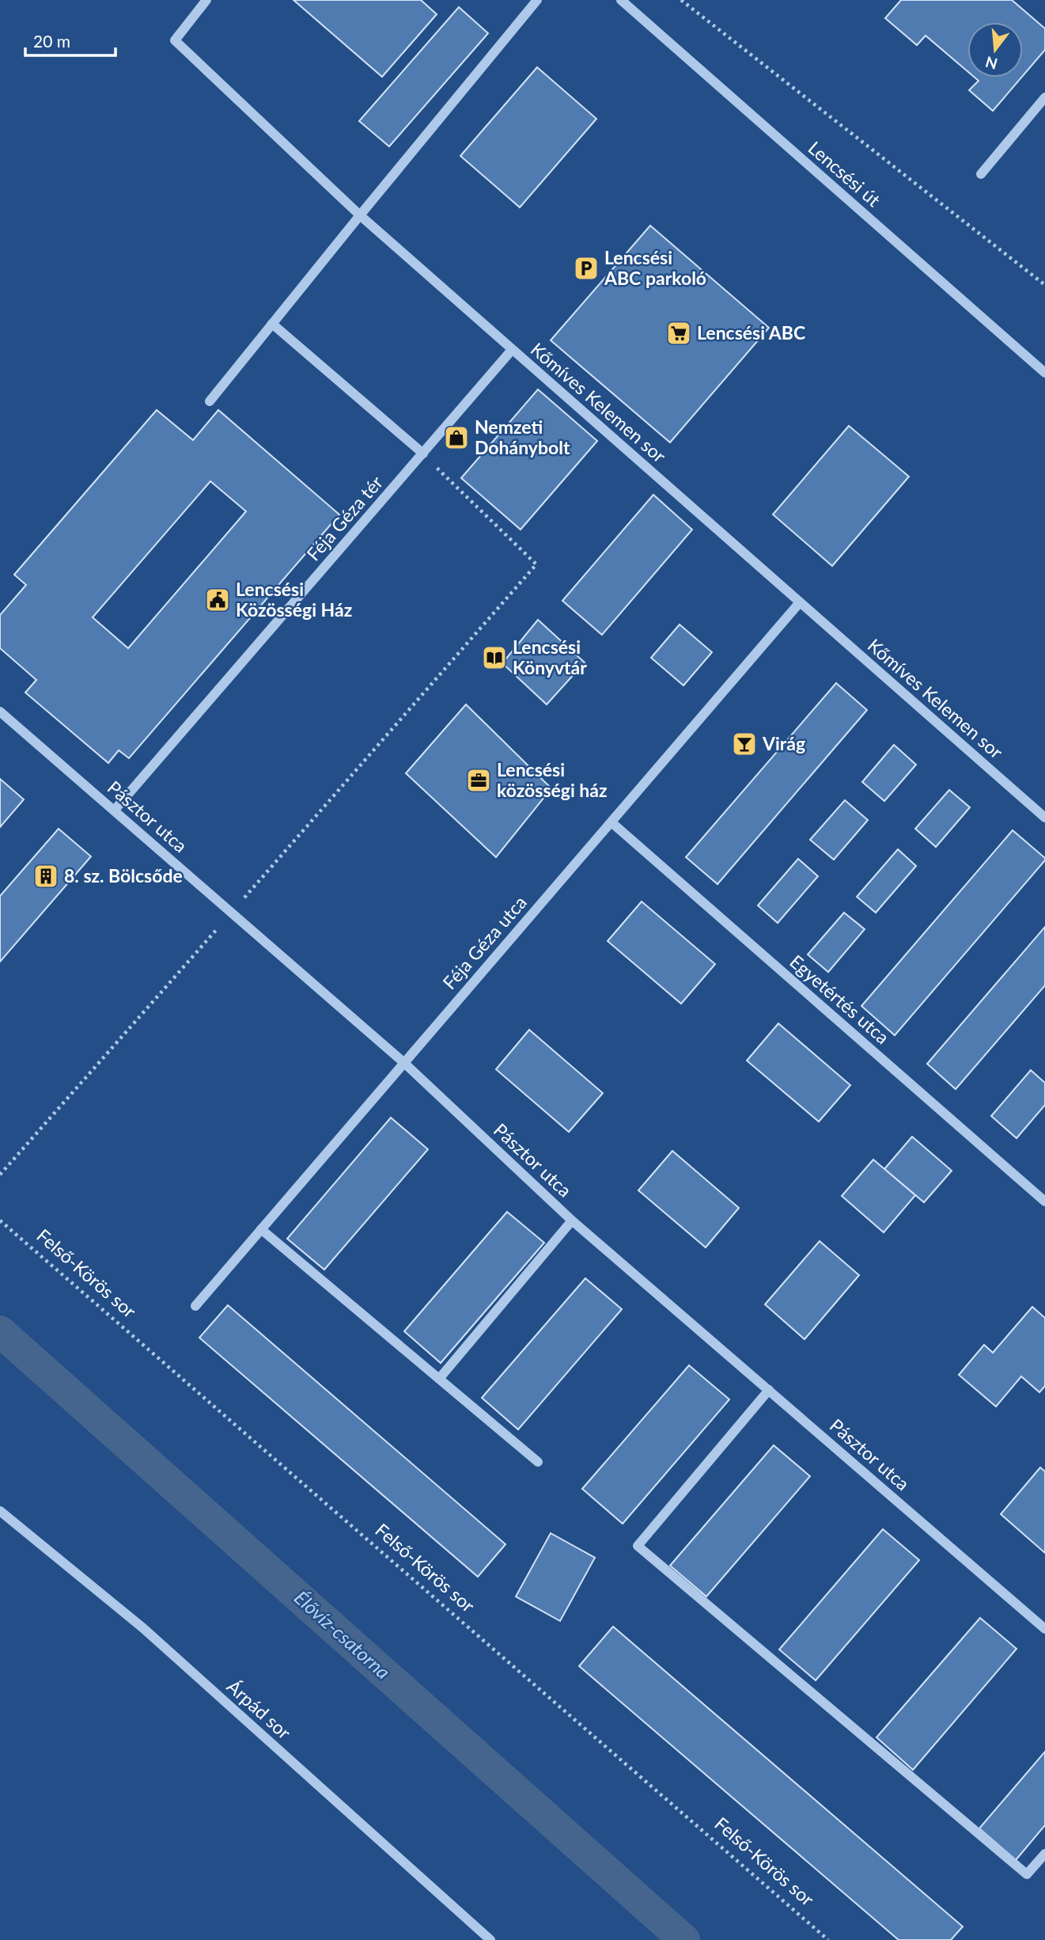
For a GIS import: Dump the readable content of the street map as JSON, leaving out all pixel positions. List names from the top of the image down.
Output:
{
  "streets": {
    "street": [
      "Lencsési út",
      "Kőmíves Kelemen sor",
      "Féja Géza tér",
      "Pásztor utca",
      "Féja Géza utca",
      "Egyetértés utca",
      "Árpád sor"
    ],
    "path": ["Felső-Körös sor"]
  },
  "crossings": [
    ["Kőmíves Kelemen sor", "Féja Géza tér"],
    ["Kőmíves Kelemen sor", "Féja Géza utca"],
    ["Féja Géza tér", "Pásztor utca"],
    ["Pásztor utca", "Féja Géza utca"],
    ["Féja Géza utca", "Egyetértés utca"]
  ],
  "water": ["Élővíz-csatorna"],
  "places": {
    "parking": ["Lencsési ABC parkoló"],
    "supermarket": ["Lencsési ABC"],
    "shop": ["Nemzeti Dohánybolt"],
    "public building": ["Lencsési Közösségi Ház"],
    "library": ["Lencsési Könyvtár"],
    "bar": ["Virág"],
    "office": ["Lencsési közösségi ház"],
    "building": ["8. sz. Bölcsőde"]
  },
  "scale_bar": "20 m",
  "north": "bottom"
}
